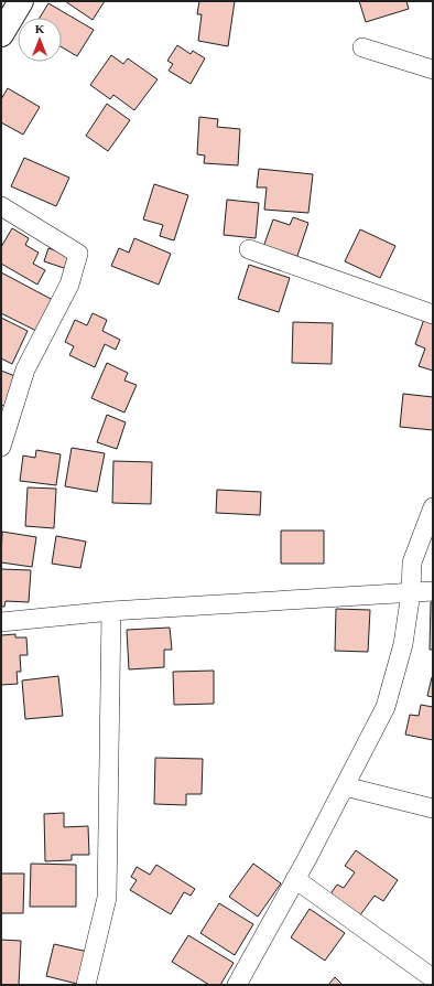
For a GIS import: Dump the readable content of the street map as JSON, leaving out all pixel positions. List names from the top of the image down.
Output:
{
  "north": "top"
}
